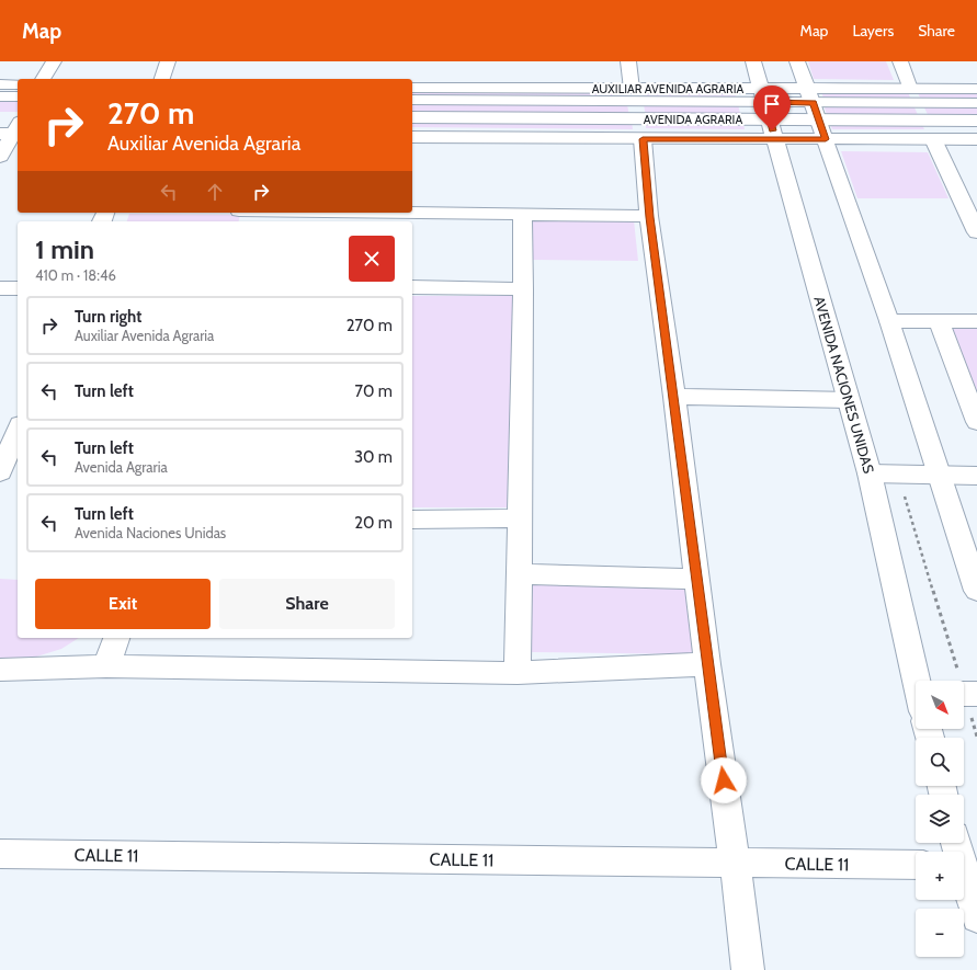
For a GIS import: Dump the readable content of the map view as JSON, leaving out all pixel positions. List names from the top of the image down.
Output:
{
  "streets": {
    "street": [
      "AUXILIAR AVENIDA AGRARIA",
      "AVENIDA AGRARIA",
      "AVENIDA NACIONES UNIDAS",
      "CALLE 11"
    ]
  },
  "crossings": [
    ["AUXILIAR AVENIDA AGRARIA", "AVENIDA AGRARIA"],
    ["AUXILIAR AVENIDA AGRARIA", "AVENIDA NACIONES UNIDAS"],
    ["AVENIDA AGRARIA", "AVENIDA NACIONES UNIDAS"]
  ],
  "north": "bottom right",
  "page": {
    "header": "Map",
    "nav": ["Map", "Layers", "Share"],
    "turn": ["270 m", "Auxiliar Avenida Agraria"],
    "heading": ["1 min", "410 m · 18:46"],
    "list": [
      {
        "name": "Turn right",
        "note": "Auxiliar Avenida Agraria",
        "value": "270 m"
      },
      {
        "name": "Turn left",
        "value": "70 m"
      },
      {
        "name": "Turn left",
        "note": "Avenida Agraria",
        "value": "30 m"
      },
      {
        "name": "Turn left",
        "note": "Avenida Naciones Unidas",
        "value": "20 m"
      }
    ],
    "buttons": ["Exit", "Share"],
    "map_buttons": ["+", "−"]
  }
}
